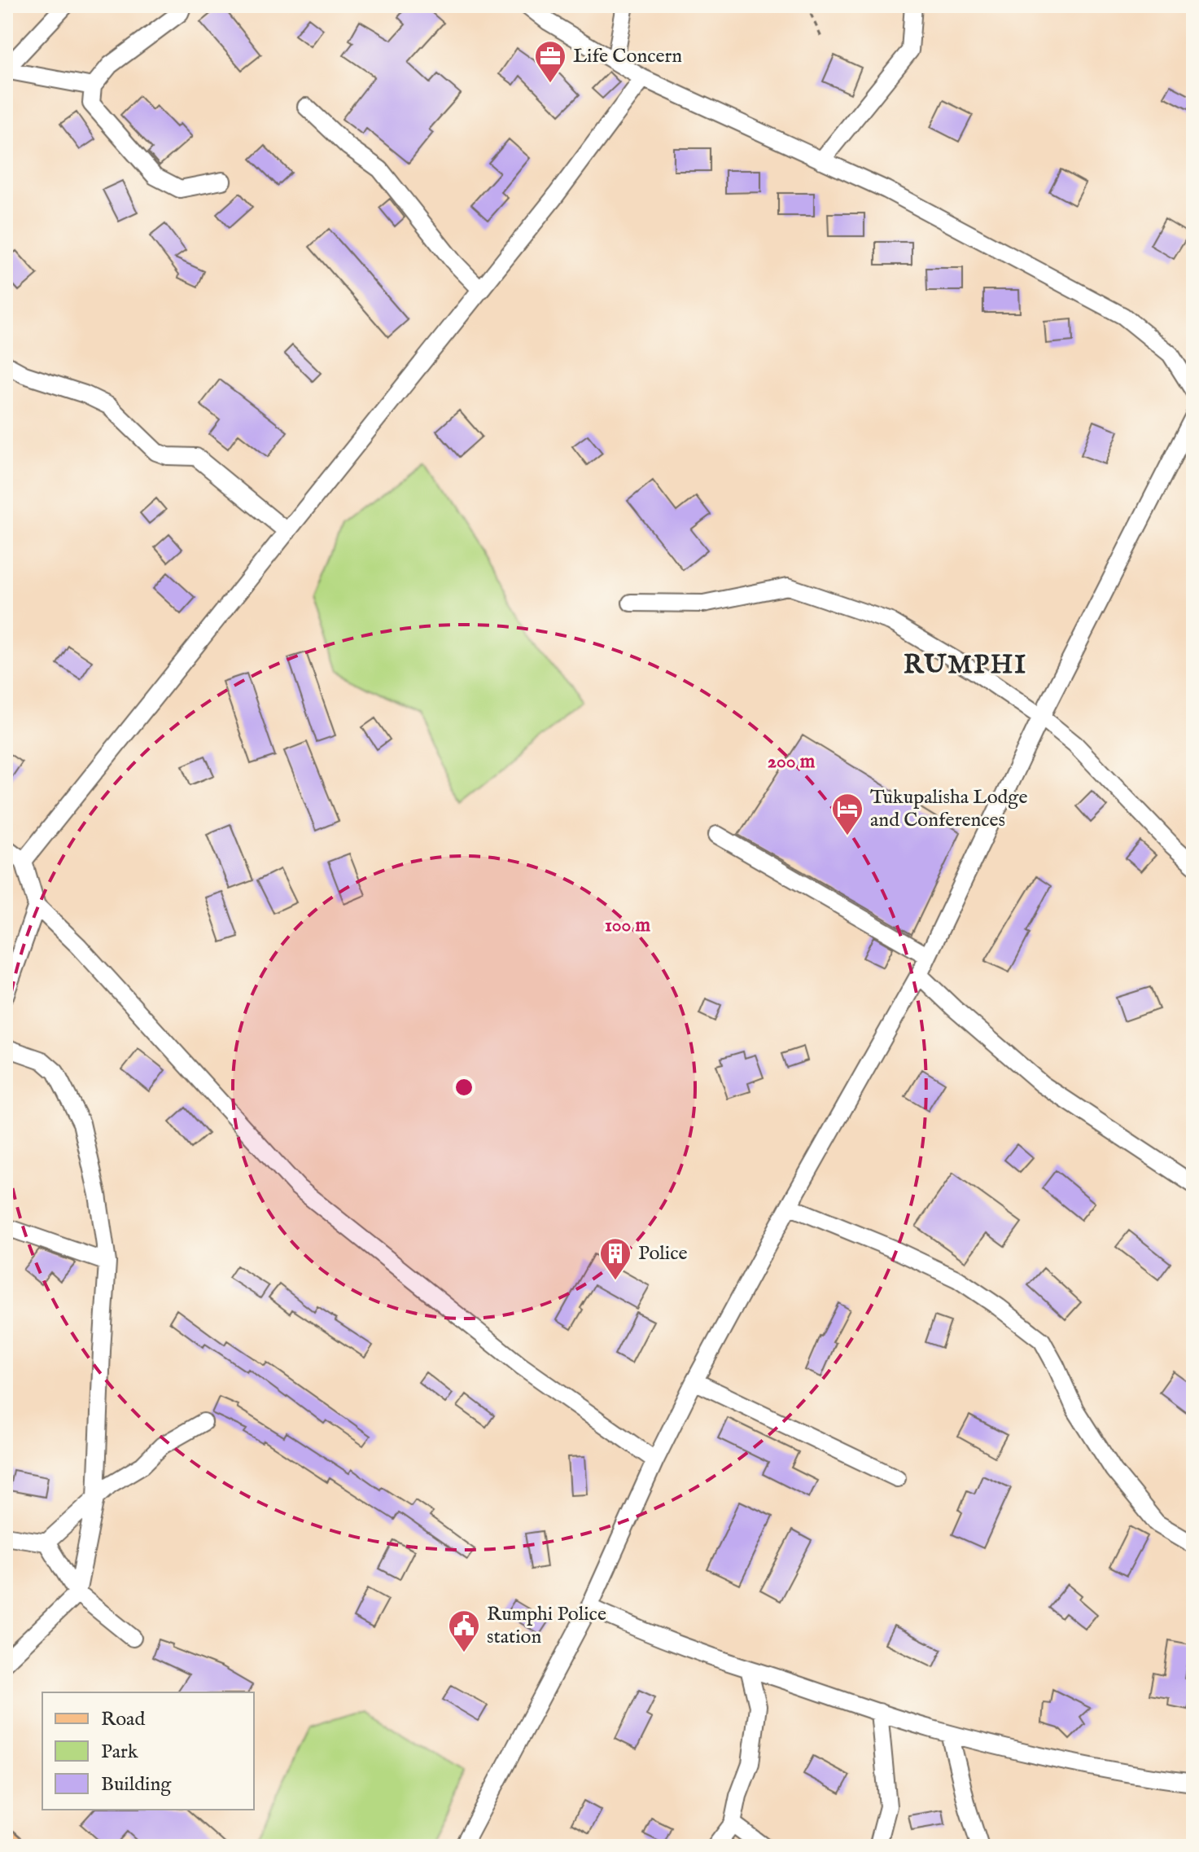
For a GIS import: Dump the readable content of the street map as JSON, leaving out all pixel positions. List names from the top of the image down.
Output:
{
  "districts": ["RUMPHI"],
  "places": {
    "office": ["Life Concern"],
    "hotel": ["Tukupalisha Lodge and Conferences"],
    "building": ["Police"],
    "public building": ["Rumphi Police station"]
  },
  "legend": ["Road", "Park", "Building"],
  "rings": ["200 m", "100 m"]
}
